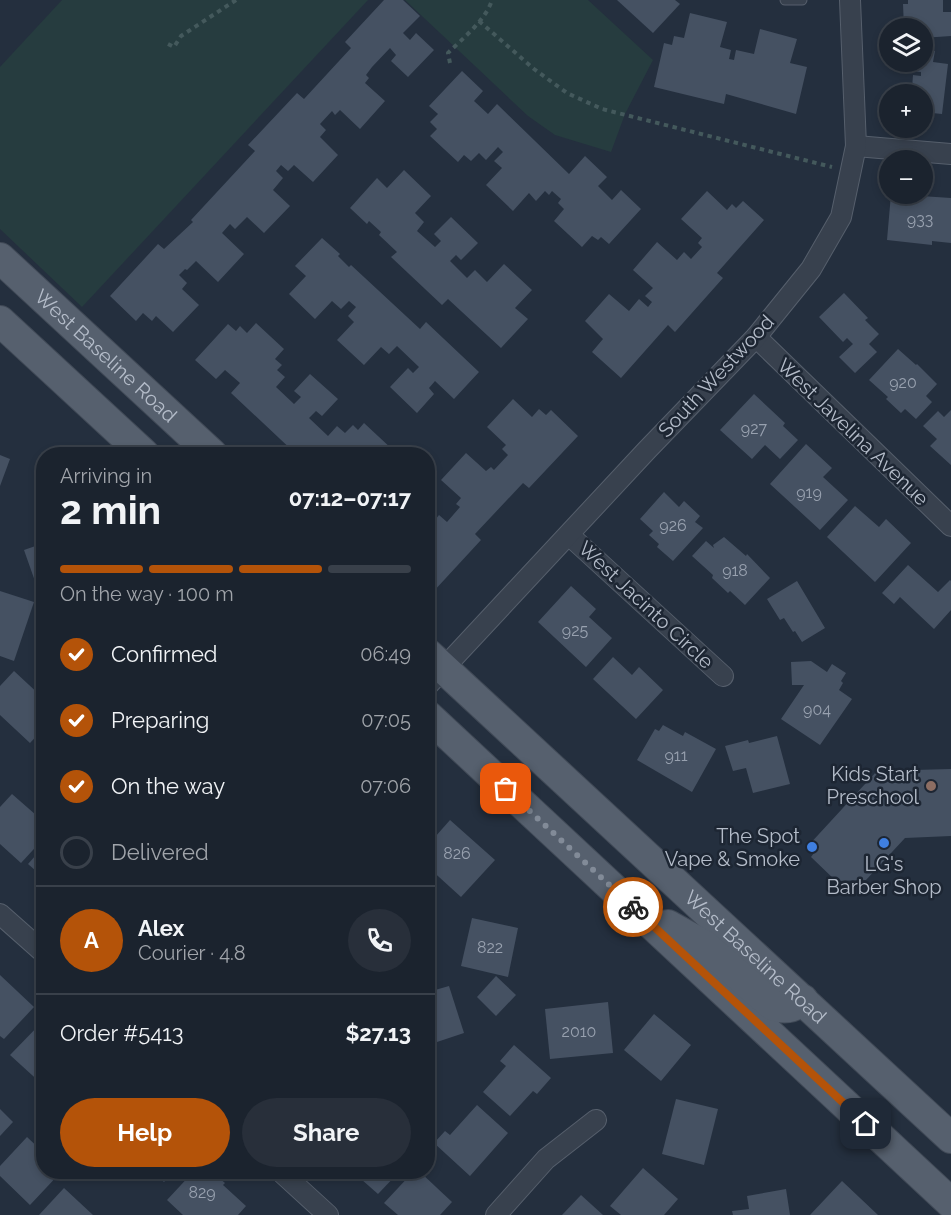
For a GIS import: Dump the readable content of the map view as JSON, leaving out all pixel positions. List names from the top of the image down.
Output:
{
  "streets": {
    "main road": ["West Baseline Road"],
    "street": ["South Westwood", "West Javelina Avenue", "West Jacinto Circle"]
  },
  "crossings": [
    ["South Westwood", "West Javelina Avenue"],
    ["South Westwood", "West Jacinto Circle"]
  ],
  "places": ["Kids Start Preschool", "LG's Barber Shop", "The Spot Vape & Smoke"],
  "house_numbers": [
    "933",
    "920",
    "927",
    "919",
    "926",
    "918",
    "925",
    "904",
    "911",
    "826",
    "822",
    "2010",
    "829"
  ],
  "page": {
    "map_buttons": ["+", "−"],
    "heading": ["2 min", "Arriving in", "07:12–07:17"],
    "panel": [
      "Alex",
      "Courier · 4.8",
      "Order #5413",
      "$27.13"
    ],
    "bar": "On the way · 100 m",
    "list": [
      ["Confirmed", "06:49"],
      ["Preparing", "07:05"],
      ["On the way", "07:06"],
      "Delivered"
    ],
    "round": "A",
    "buttons": ["Help", "Share"]
  }
}
